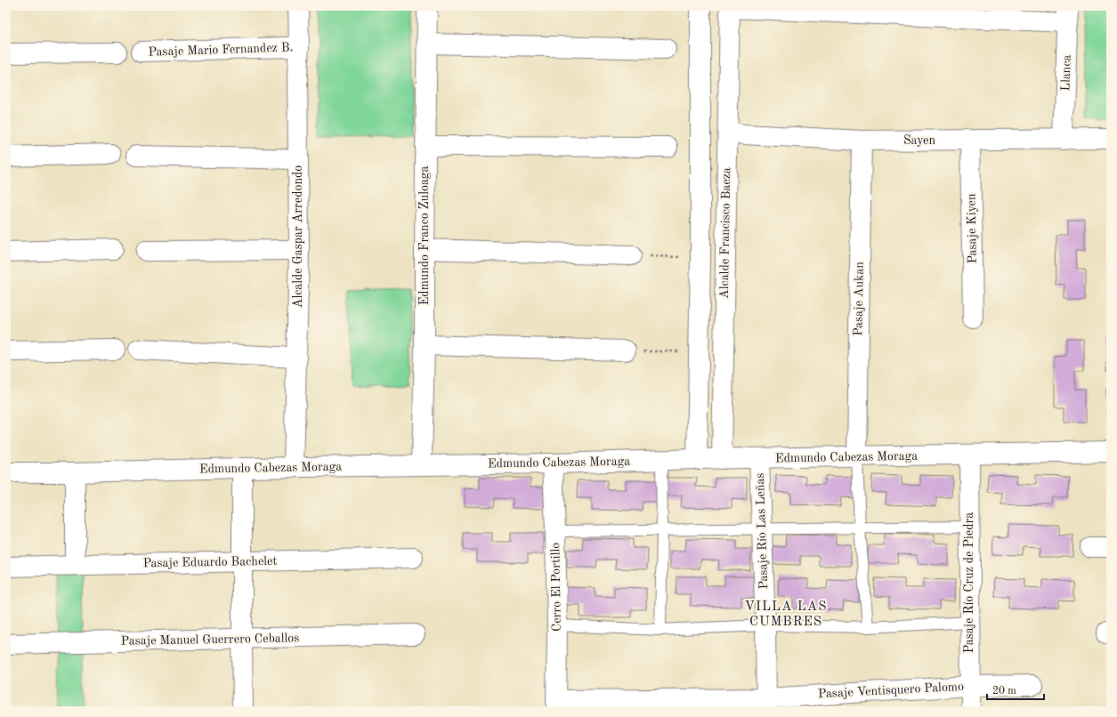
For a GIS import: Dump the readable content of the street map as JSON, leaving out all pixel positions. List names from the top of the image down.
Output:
{
  "streets": {
    "street": [
      "Pasaje Mario Fernandez B.",
      "Llanca",
      "Sayen",
      "Pasaje Kiyen",
      "Alcalde Francisco Baeza",
      "Edmundo Franco Zuloaga",
      "Alcalde Gaspar Arredondo",
      "Pasaje Aukan",
      "Edmundo Cabezas Moraga",
      "Pasaje Río Las Leñas",
      "Pasaje Eduardo Bachelet",
      "Pasaje Río Cruz de Piedra",
      "Cerro El Portillo",
      "Pasaje Manuel Guerrero Ceballos",
      "Pasaje Ventisquero Palomo"
    ]
  },
  "crossings": [
    ["Pasaje Mario Fernandez B.", "Alcalde Gaspar Arredondo"],
    ["Llanca", "Sayen"],
    ["Sayen", "Pasaje Kiyen"],
    ["Sayen", "Alcalde Francisco Baeza"],
    ["Sayen", "Pasaje Aukan"],
    ["Alcalde Francisco Baeza", "Edmundo Cabezas Moraga"],
    ["Edmundo Franco Zuloaga", "Edmundo Cabezas Moraga"],
    ["Alcalde Gaspar Arredondo", "Edmundo Cabezas Moraga"],
    ["Pasaje Aukan", "Edmundo Cabezas Moraga"],
    ["Edmundo Cabezas Moraga", "Pasaje Río Las Leñas"],
    ["Edmundo Cabezas Moraga", "Pasaje Río Cruz de Piedra"],
    ["Edmundo Cabezas Moraga", "Cerro El Portillo"],
    ["Pasaje Río Las Leñas", "Pasaje Ventisquero Palomo"],
    ["Pasaje Río Cruz de Piedra", "Pasaje Ventisquero Palomo"],
    ["Cerro El Portillo", "Pasaje Ventisquero Palomo"]
  ],
  "districts": ["VILLA LAS CUMBRES"],
  "scale_bar": "20 m"
}
